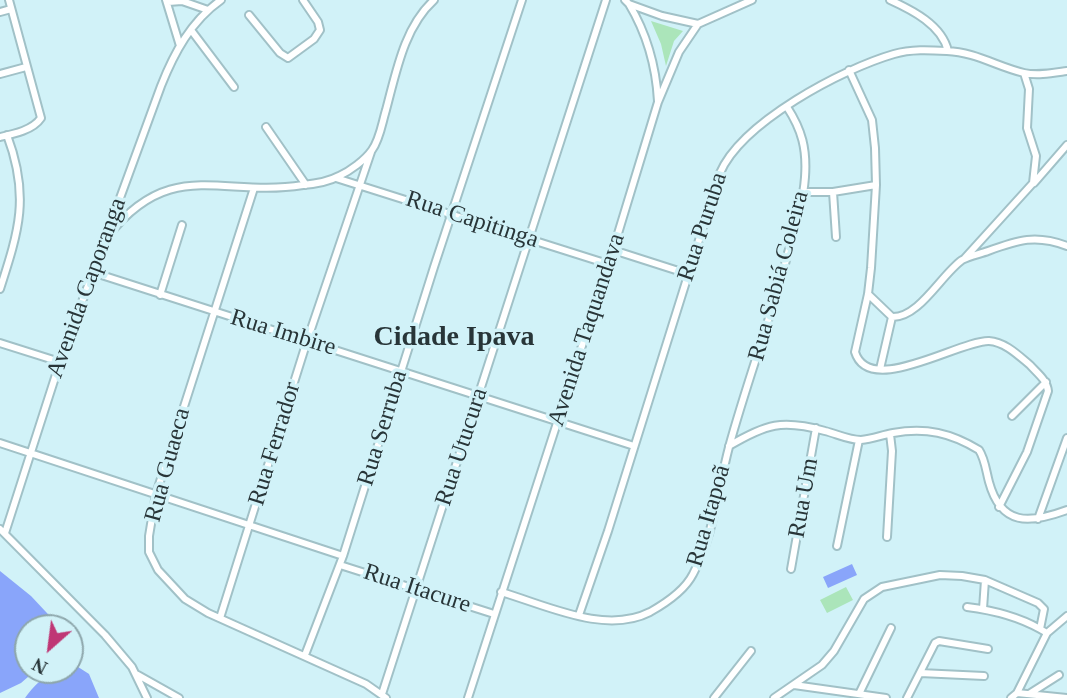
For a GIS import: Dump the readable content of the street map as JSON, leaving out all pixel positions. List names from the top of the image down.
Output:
{
  "streets": {
    "street": [
      "Rua Capitinga",
      "Rua Puruba",
      "Rua Sabiá Coleira",
      "Avenida Caporanga",
      "Avenida Taquandava",
      "Rua Imbire",
      "Rua Serruba",
      "Rua Ferrador",
      "Rua Utucura",
      "Rua Guaeca",
      "Rua Um",
      "Rua Itapoã",
      "Rua Itacure"
    ]
  },
  "crossings": [
    ["Rua Capitinga", "Avenida Taquandava"],
    ["Rua Capitinga", "Rua Serruba"],
    ["Rua Capitinga", "Rua Ferrador"],
    ["Rua Capitinga", "Rua Utucura"],
    ["Rua Puruba", "Rua Sabiá Coleira"],
    ["Rua Puruba", "Rua Imbire"],
    ["Rua Puruba", "Rua Itapoã"],
    ["Rua Sabiá Coleira", "Rua Itapoã"],
    ["Avenida Caporanga", "Rua Imbire"],
    ["Avenida Caporanga", "Rua Itacure"],
    ["Avenida Taquandava", "Rua Imbire"],
    ["Avenida Taquandava", "Rua Itapoã"],
    ["Avenida Taquandava", "Rua Itacure"],
    ["Rua Imbire", "Rua Serruba"],
    ["Rua Imbire", "Rua Ferrador"],
    ["Rua Imbire", "Rua Utucura"],
    ["Rua Imbire", "Rua Guaeca"],
    ["Rua Serruba", "Rua Guaeca"],
    ["Rua Serruba", "Rua Itacure"],
    ["Rua Ferrador", "Rua Guaeca"],
    ["Rua Ferrador", "Rua Itacure"],
    ["Rua Utucura", "Rua Guaeca"],
    ["Rua Utucura", "Rua Itacure"],
    ["Rua Guaeca", "Rua Itacure"],
    ["Rua Um", "Rua Itapoã"]
  ],
  "districts": ["Cidade Ipava"],
  "north": "bottom left"
}
